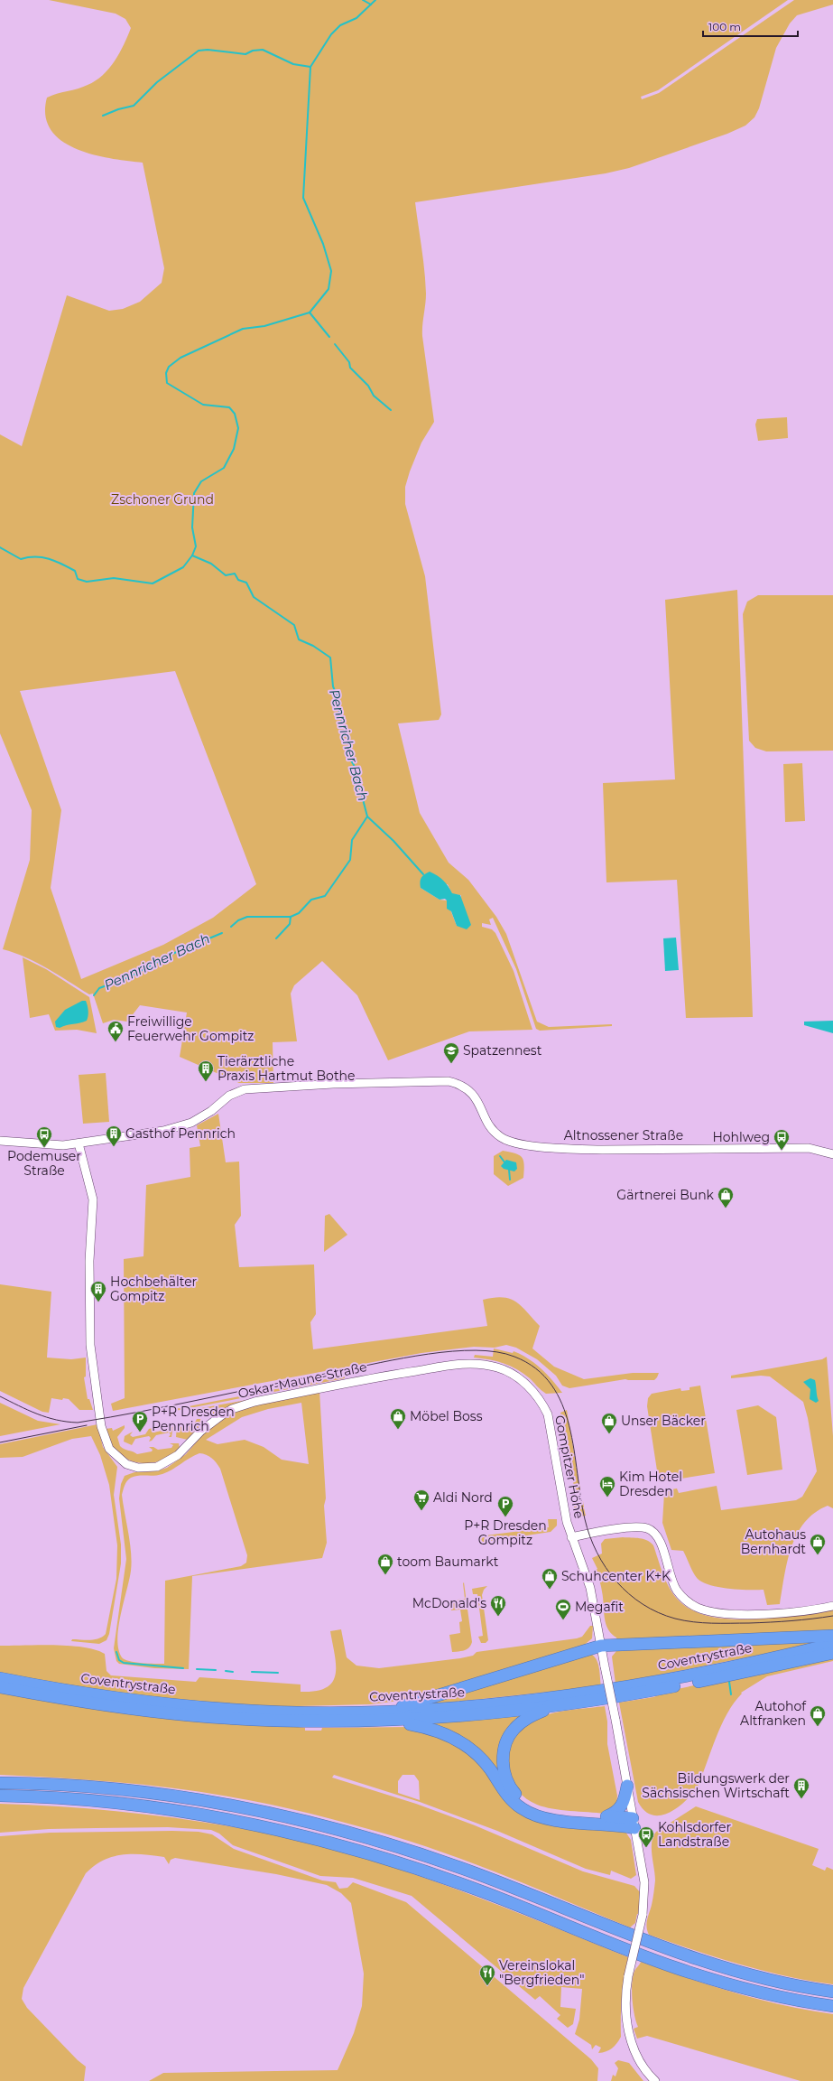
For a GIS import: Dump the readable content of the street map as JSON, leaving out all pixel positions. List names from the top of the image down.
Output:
{
  "streets": {
    "highway": ["Coventrystraße"],
    "street": ["Altnossener Straße", "Oskar-Maune-Straße", "Gompitzer Höhe"]
  },
  "crossings": [
    ["Altnossener Straße", "Oskar-Maune-Straße"],
    ["Oskar-Maune-Straße", "Gompitzer Höhe"]
  ],
  "water": ["Pennricher Bach"],
  "parks": ["Zschoner Grund"],
  "places": {
    "public building": ["Freiwillige Feuerwehr Gompitz"],
    "school or university": ["Spatzennest"],
    "building": [
      "Tierärztliche Praxis Hartmut Bothe",
      "Gasthof Pennrich",
      "Hochbehälter Gompitz",
      "Bildungswerk der Sächsischen Wirtschaft"
    ],
    "bus stop": ["Podemuser Straße", "Hohlweg", "Kohlsdorfer Landstraße"],
    "shop": [
      "Gärtnerei Bunk",
      "Möbel Boss",
      "Unser Bäcker",
      "Autohaus Bernhardt",
      "toom Baumarkt",
      "Schuhcenter K+K",
      "Autohof Altfranken"
    ],
    "parking": ["P+R Dresden Pennrich", "P+R Dresden Gompitz"],
    "hotel": ["Kim Hotel Dresden"],
    "supermarket": ["Aldi Nord"],
    "restaurant": ["McDonald's", "Vereinslokal \"Bergfrieden\""],
    "sports": ["Megafit"]
  },
  "scale_bar": "100 m"
}
